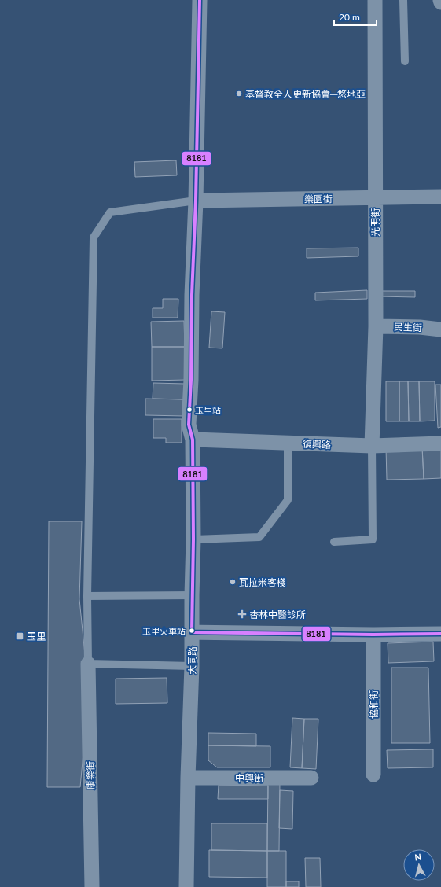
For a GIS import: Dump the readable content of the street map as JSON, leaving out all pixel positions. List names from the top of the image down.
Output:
{
  "streets": {
    "street": [
      "樂園街",
      "光明街",
      "民生街",
      "復興路",
      "大同路",
      "協和街",
      "康樂街",
      "中興街"
    ]
  },
  "crossings": [
    ["樂園街", "光明街"],
    ["樂園街", "大同路"],
    ["光明街", "民生街"],
    ["光明街", "復興路"],
    ["復興路", "大同路"],
    ["大同路", "中興街"]
  ],
  "places": {
    "other": [
      "基督教全人更新協會─悠地亞",
      "玉里站",
      "瓦拉米客棧",
      "玉里火車站"
    ],
    "health": ["杏林中醫診所"],
    "transit": ["玉里"]
  },
  "lines": ["transit line 8181"],
  "scale_bar": "20 m",
  "north": "top"
}
